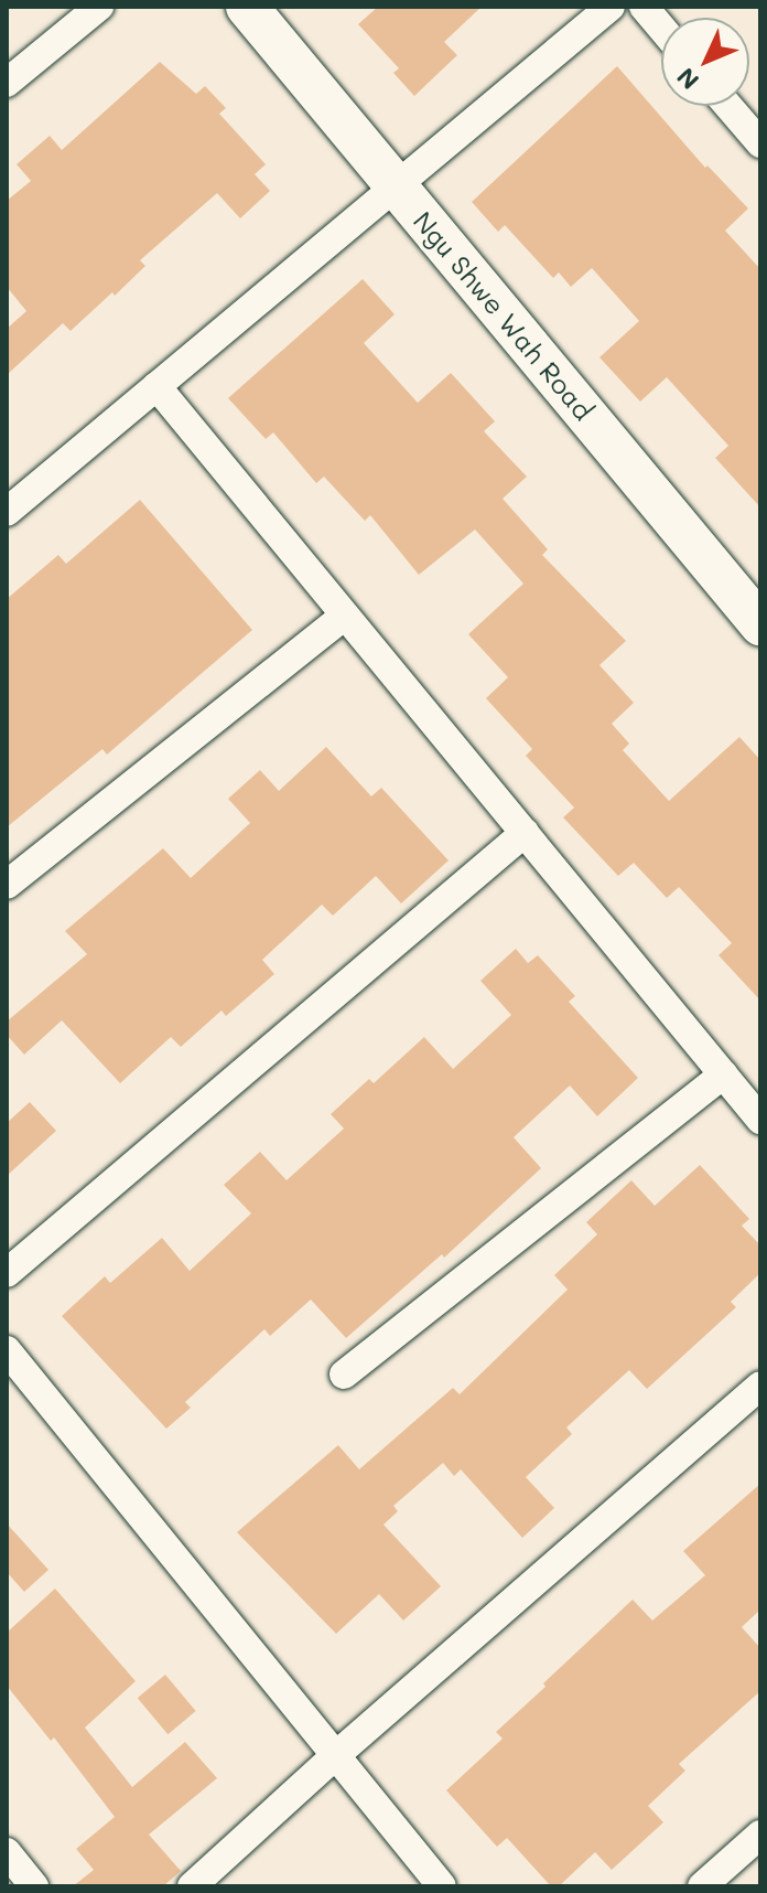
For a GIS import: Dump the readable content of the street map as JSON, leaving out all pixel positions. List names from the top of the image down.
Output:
{
  "streets": {
    "street": ["Ngu Shwe Wah Road"]
  },
  "north": "bottom left"
}
